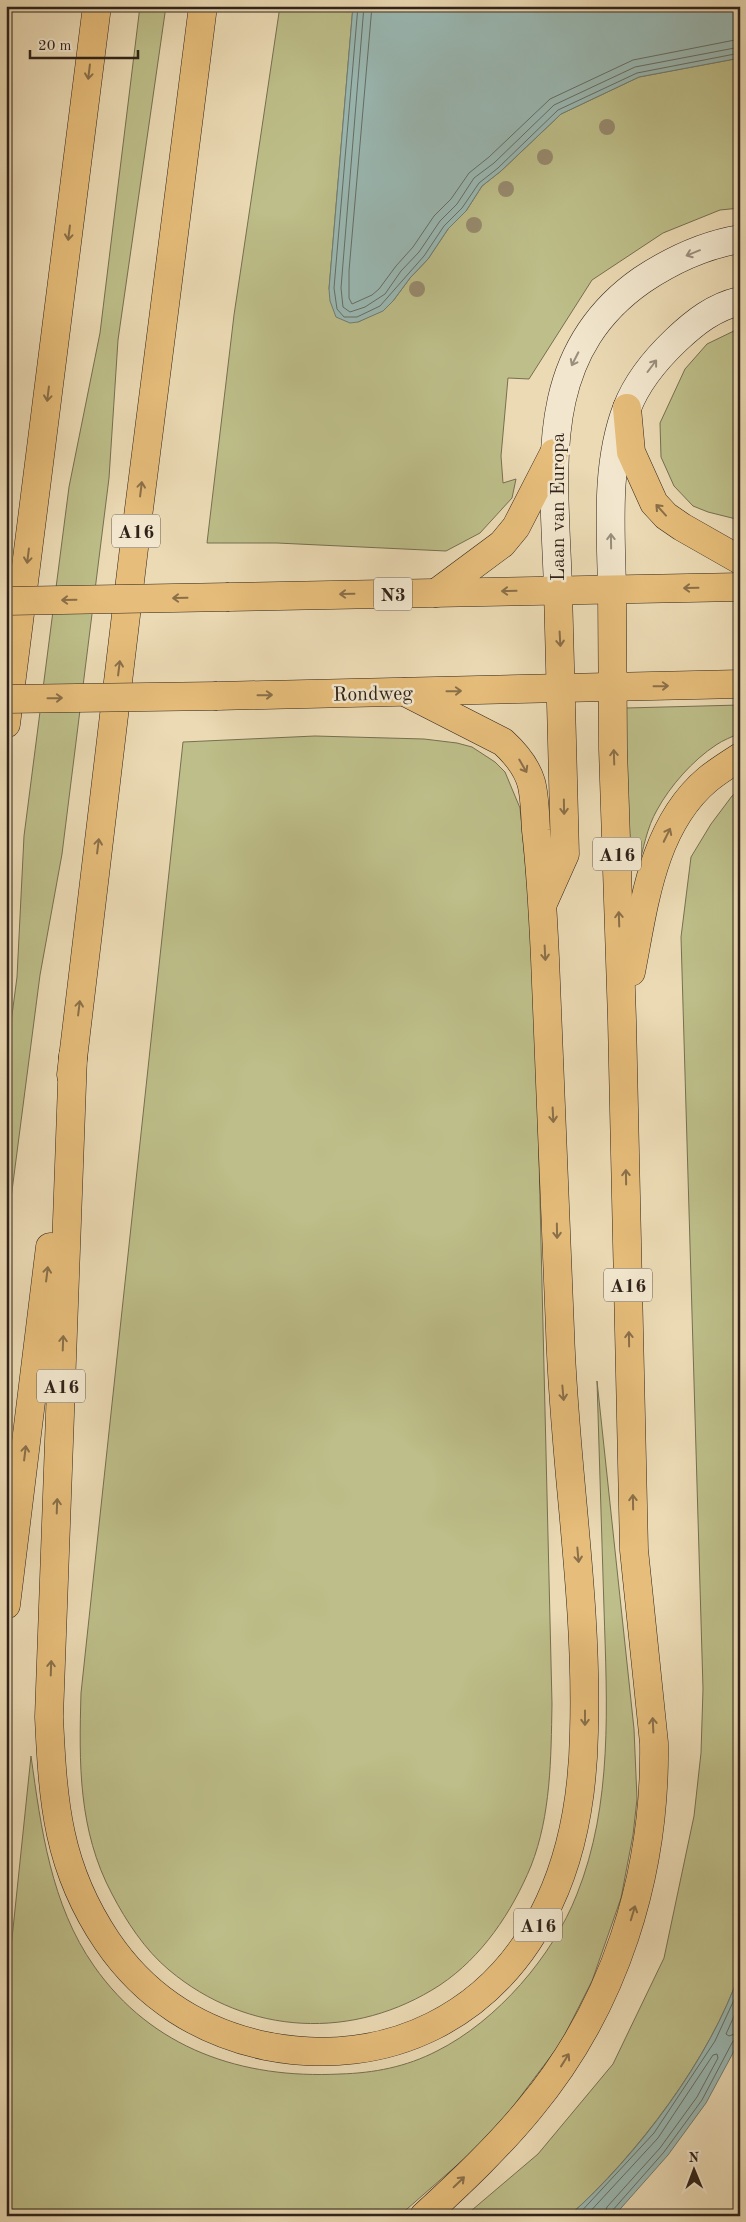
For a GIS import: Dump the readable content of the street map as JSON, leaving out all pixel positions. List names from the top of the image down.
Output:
{
  "streets": {
    "highway": [
      "Laan van Europa",
      "A16",
      "N3",
      "Rondweg"
    ]
  },
  "crossings": [
    ["Laan van Europa", "A16"],
    ["Laan van Europa", "N3"],
    ["Laan van Europa", "Rondweg"],
    ["A16", "Rondweg"]
  ],
  "scale_bar": "20 m",
  "north": "top"
}
